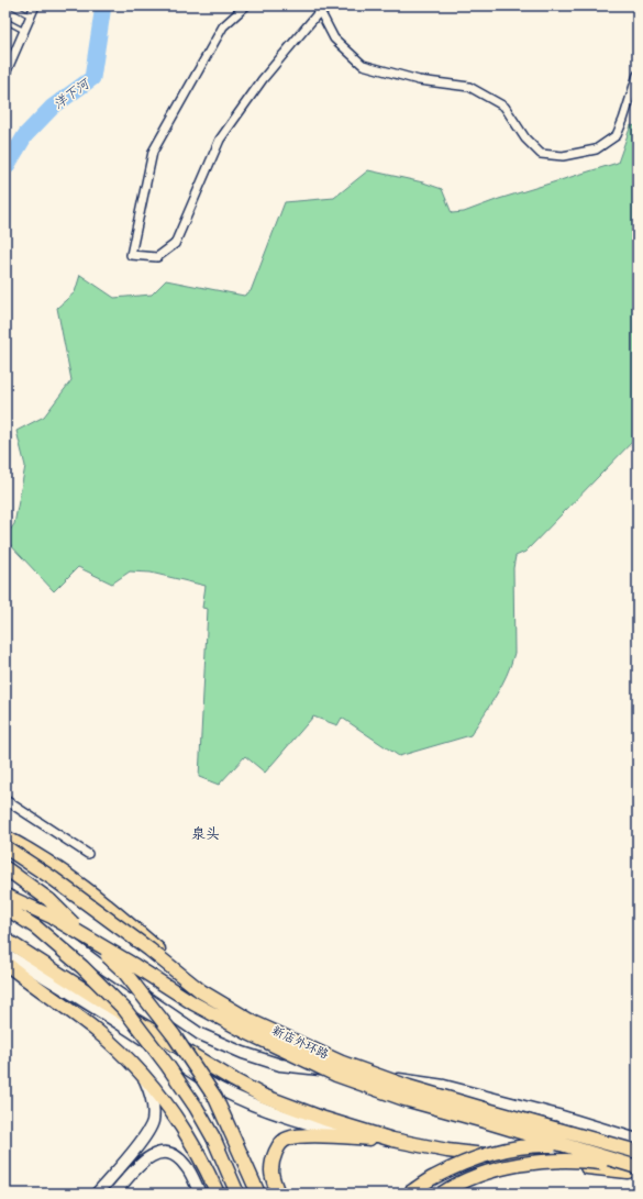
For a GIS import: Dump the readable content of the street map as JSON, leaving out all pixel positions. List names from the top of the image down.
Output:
{
  "streets": {
    "highway": ["新店外环路"]
  },
  "districts": ["泉头"],
  "water": ["洋下河"]
}
